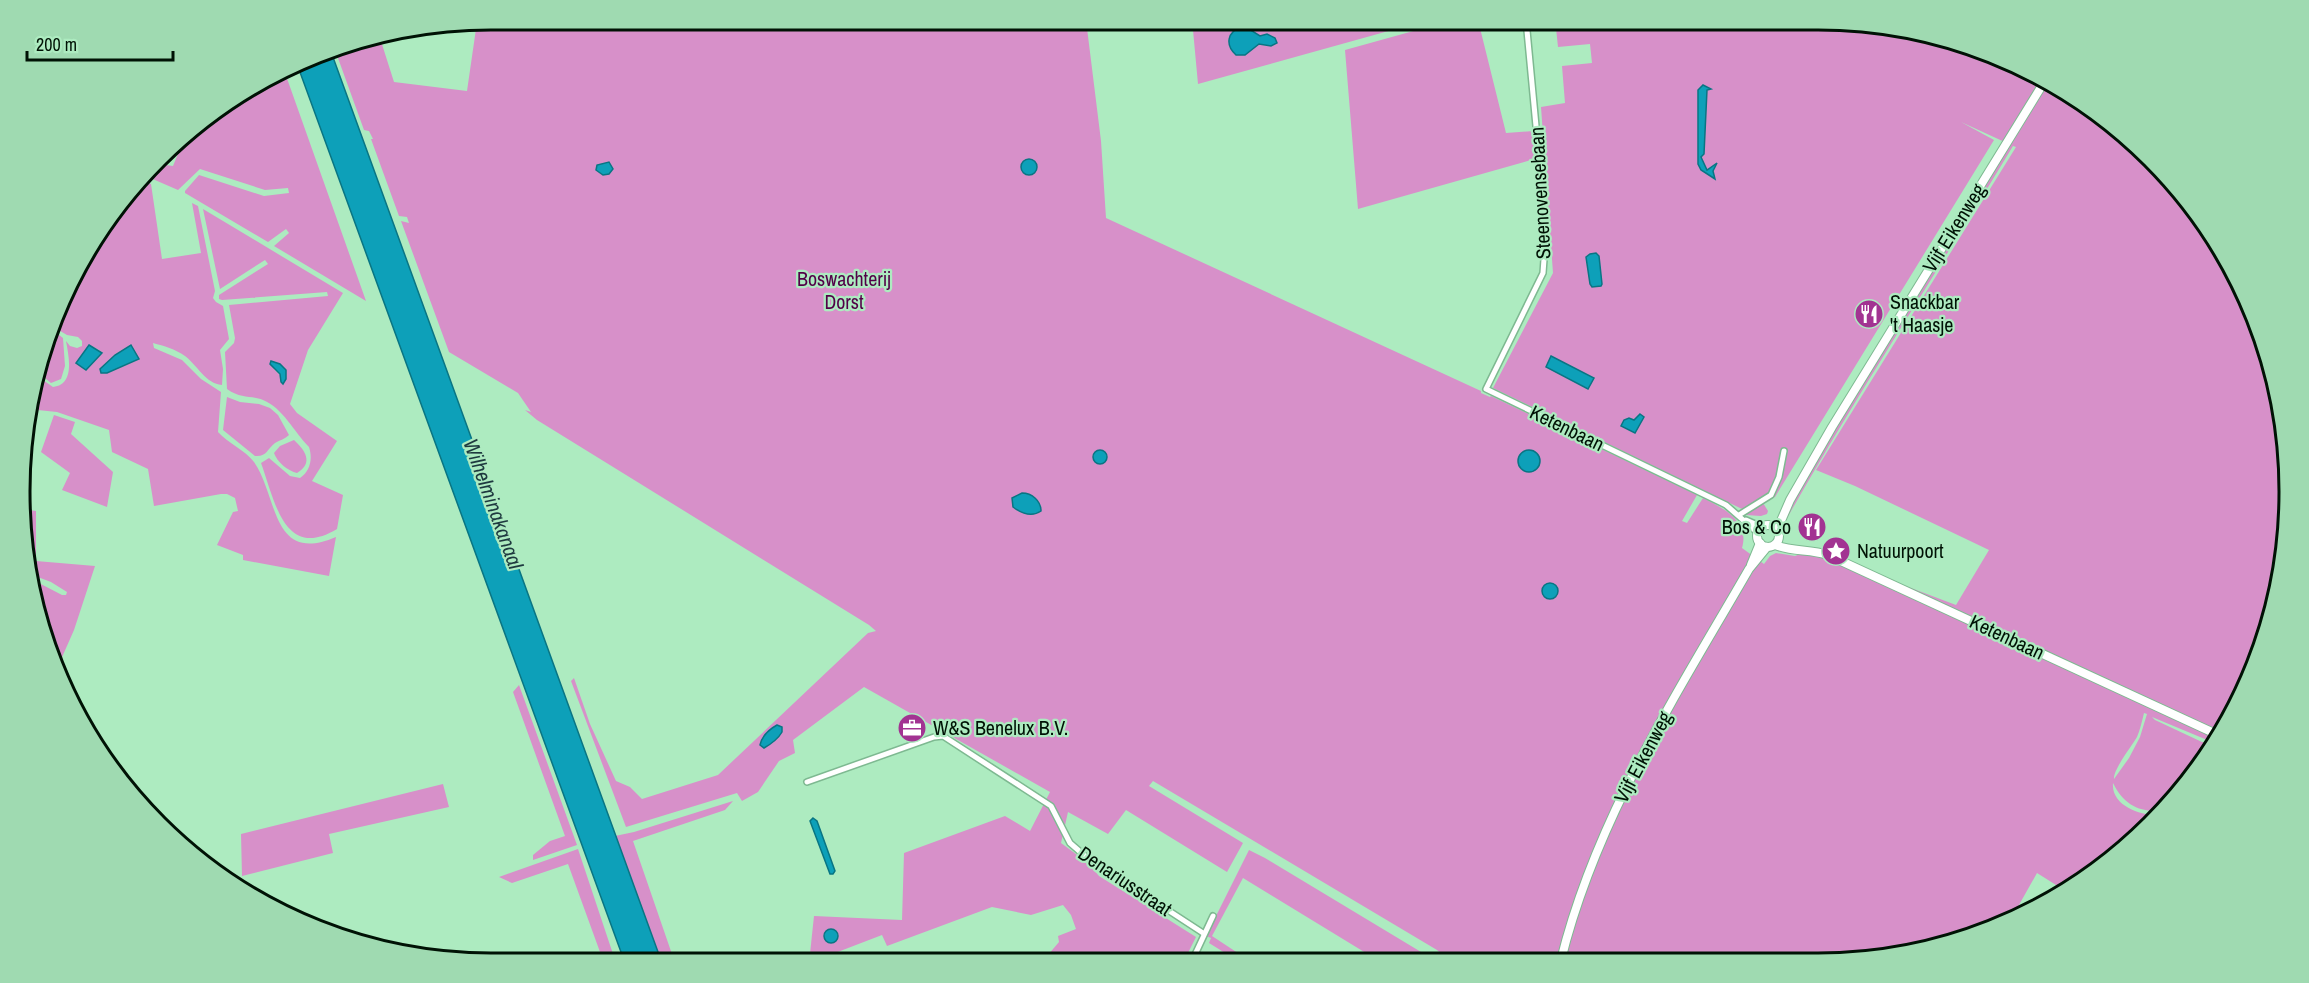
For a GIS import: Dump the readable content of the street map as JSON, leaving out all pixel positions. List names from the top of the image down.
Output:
{
  "streets": {
    "main road": ["Vijf Eikenweg", "Ketenbaan"],
    "street": ["Steenovensebaan", "Denariusstraat"]
  },
  "crossings": [
    ["Steenovensebaan", "Ketenbaan"],
    ["Vijf Eikenweg", "Ketenbaan"]
  ],
  "water": ["Wilhelminakanaal"],
  "parks": ["Boswachterij Dorst"],
  "places": {
    "restaurant": ["Snackbar 't Haasje", "Bos & Co"],
    "place": ["Natuurpoort"],
    "office": ["W&S Benelux B.V."]
  },
  "scale_bar": "200 m"
}
